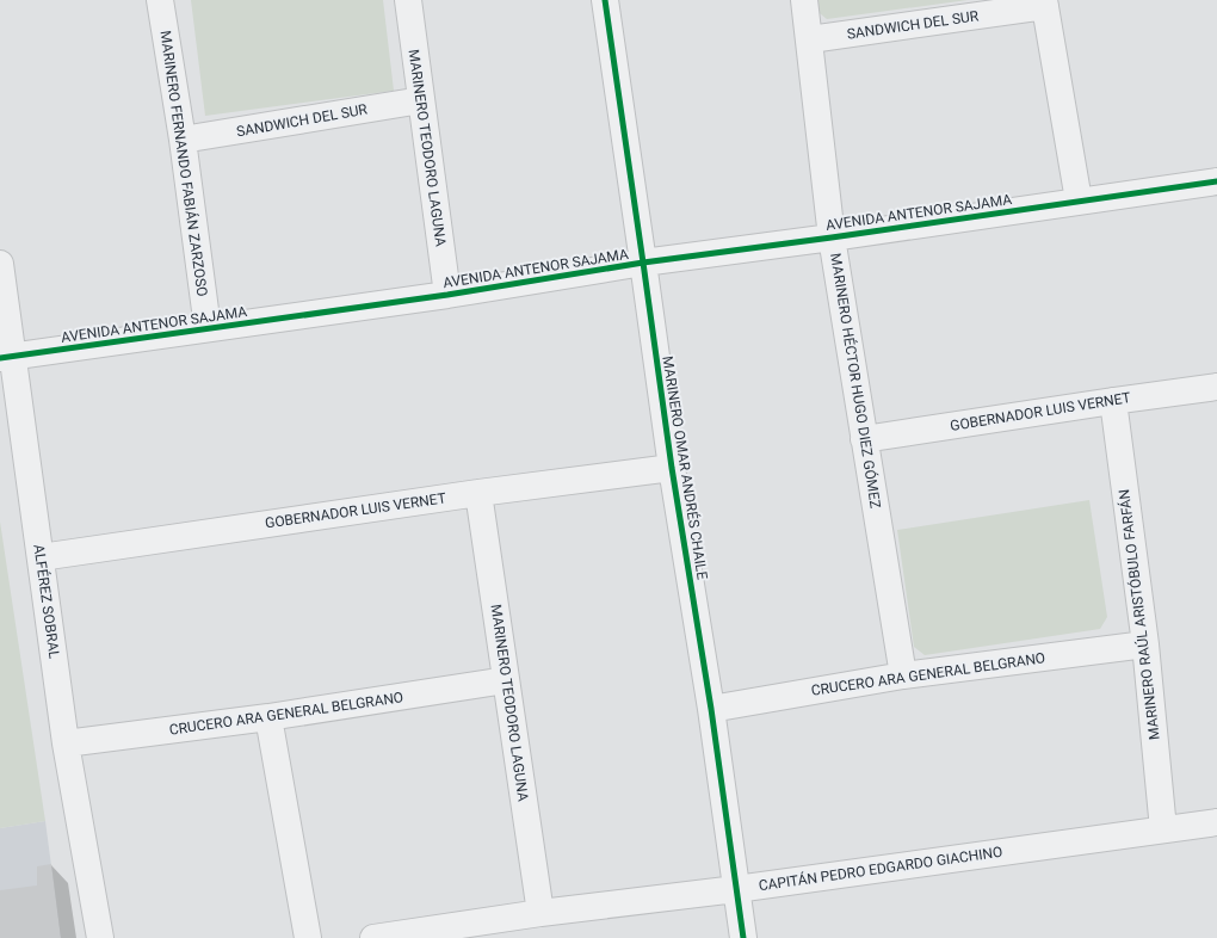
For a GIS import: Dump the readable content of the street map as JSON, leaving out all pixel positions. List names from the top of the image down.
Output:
{
  "streets": {
    "street": [
      "SANDWICH DEL SUR",
      "MARINERO TEODORO LAGUNA",
      "MARINERO FERNANDO FABIÁN ZARZOSO",
      "AVENIDA ANTENOR SAJAMA",
      "MARINERO HÉCTOR HUGO DIEZ GÓMEZ",
      "GOBERNADOR LUIS VERNET",
      "MARINERO OMAR ANDRÉS CHAILE",
      "ALFÉREZ SOBRAL",
      "MARINERO RAÚL ARISTÓBULO FARFÁN",
      "CRUCERO ARA GENERAL BELGRANO",
      "CAPITÁN PEDRO EDGARDO GIACHINO"
    ]
  },
  "crossings": [
    ["SANDWICH DEL SUR", "MARINERO TEODORO LAGUNA"],
    ["SANDWICH DEL SUR", "MARINERO FERNANDO FABIÁN ZARZOSO"],
    ["SANDWICH DEL SUR", "MARINERO HÉCTOR HUGO DIEZ GÓMEZ"],
    ["MARINERO TEODORO LAGUNA", "AVENIDA ANTENOR SAJAMA"],
    ["MARINERO TEODORO LAGUNA", "GOBERNADOR LUIS VERNET"],
    ["MARINERO TEODORO LAGUNA", "CRUCERO ARA GENERAL BELGRANO"],
    ["MARINERO TEODORO LAGUNA", "CAPITÁN PEDRO EDGARDO GIACHINO"],
    ["MARINERO FERNANDO FABIÁN ZARZOSO", "AVENIDA ANTENOR SAJAMA"],
    ["AVENIDA ANTENOR SAJAMA", "MARINERO HÉCTOR HUGO DIEZ GÓMEZ"],
    ["AVENIDA ANTENOR SAJAMA", "MARINERO OMAR ANDRÉS CHAILE"],
    ["AVENIDA ANTENOR SAJAMA", "ALFÉREZ SOBRAL"],
    ["MARINERO HÉCTOR HUGO DIEZ GÓMEZ", "GOBERNADOR LUIS VERNET"],
    ["MARINERO HÉCTOR HUGO DIEZ GÓMEZ", "CRUCERO ARA GENERAL BELGRANO"],
    ["GOBERNADOR LUIS VERNET", "MARINERO OMAR ANDRÉS CHAILE"],
    ["GOBERNADOR LUIS VERNET", "ALFÉREZ SOBRAL"],
    ["GOBERNADOR LUIS VERNET", "MARINERO RAÚL ARISTÓBULO FARFÁN"],
    ["MARINERO OMAR ANDRÉS CHAILE", "CRUCERO ARA GENERAL BELGRANO"],
    ["MARINERO OMAR ANDRÉS CHAILE", "CAPITÁN PEDRO EDGARDO GIACHINO"],
    ["ALFÉREZ SOBRAL", "CRUCERO ARA GENERAL BELGRANO"],
    ["MARINERO RAÚL ARISTÓBULO FARFÁN", "CRUCERO ARA GENERAL BELGRANO"],
    ["MARINERO RAÚL ARISTÓBULO FARFÁN", "CAPITÁN PEDRO EDGARDO GIACHINO"]
  ]
}
